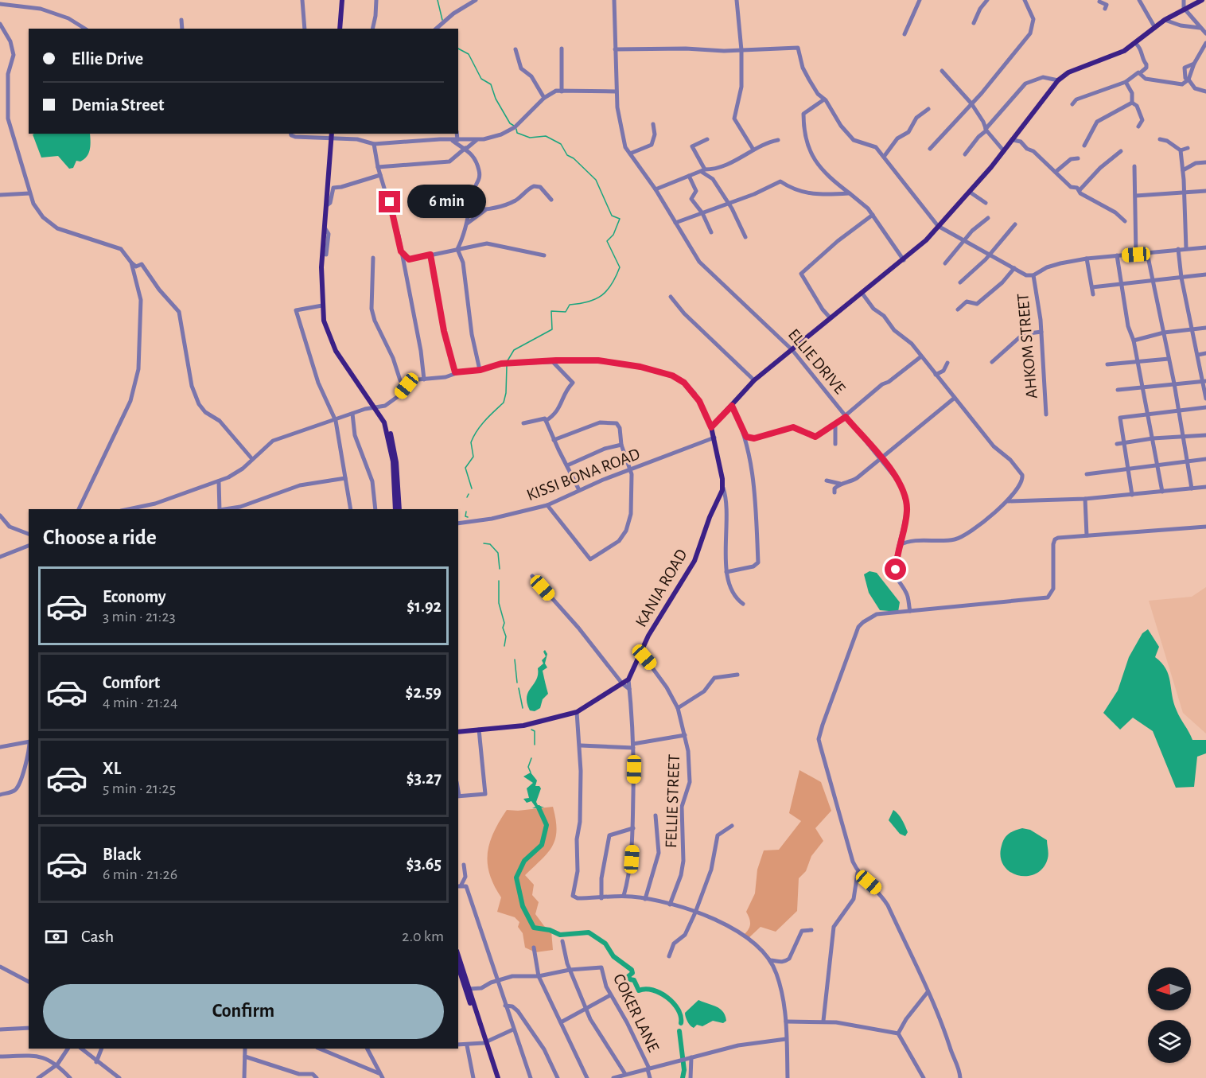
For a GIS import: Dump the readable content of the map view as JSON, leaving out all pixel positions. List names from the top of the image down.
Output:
{
  "streets": {
    "main road": ["KANIA ROAD"],
    "street": [
      "AHKOM STREET",
      "ELLIE DRIVE",
      "KISSI BONA ROAD",
      "FELLIE STREET",
      "COKER LANE"
    ]
  },
  "crossings": [
    ["KANIA ROAD", "FELLIE STREET"]
  ],
  "north": "left",
  "page": {
    "banner": ["Ellie Drive", "Demia Street"],
    "bubble": "6 min",
    "heading": "Choose a ride",
    "list": [
      {
        "name": "Economy",
        "note": "3 min · 21:23",
        "value": "$1.92"
      },
      {
        "name": "Comfort",
        "note": "4 min · 21:24",
        "value": "$2.59"
      },
      {
        "name": "XL",
        "note": "5 min · 21:25",
        "value": "$3.27"
      },
      {
        "name": "Black",
        "note": "6 min · 21:26",
        "value": "$3.65"
      }
    ],
    "pay": ["Cash", "2.0 km"],
    "buttons": "Confirm"
  }
}
